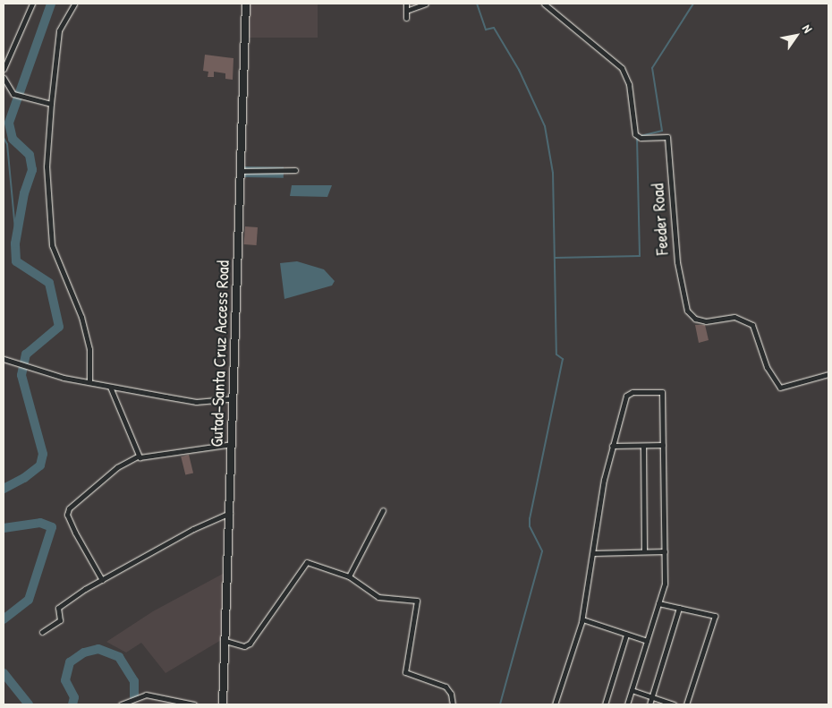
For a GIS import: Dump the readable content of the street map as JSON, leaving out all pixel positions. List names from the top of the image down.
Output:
{
  "streets": {
    "main road": ["Gutad-Santa Cruz Access Road"],
    "street": ["Feeder Road"]
  },
  "north": "top right"
}
